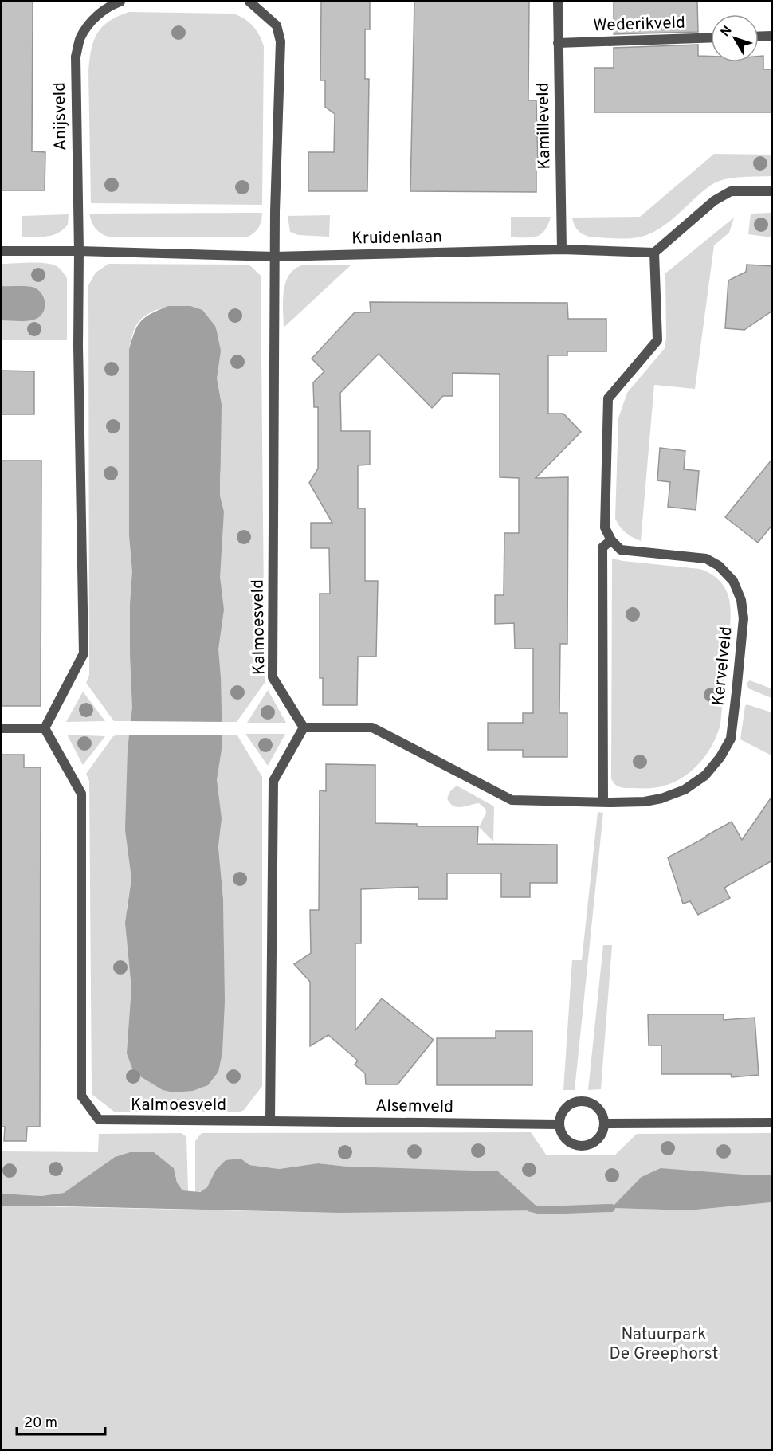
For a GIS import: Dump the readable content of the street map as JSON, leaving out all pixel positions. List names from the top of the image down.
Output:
{
  "streets": {
    "street": [
      "Wederikveld",
      "Anijsveld",
      "Kamilleveld",
      "Kruidenlaan",
      "Kalmoesveld",
      "Kervelveld",
      "Alsemveld"
    ]
  },
  "crossings": [
    ["Wederikveld", "Kamilleveld"],
    ["Anijsveld", "Kruidenlaan"],
    ["Kamilleveld", "Kruidenlaan"],
    ["Kruidenlaan", "Kalmoesveld"],
    ["Kalmoesveld", "Kervelveld"],
    ["Kalmoesveld", "Alsemveld"]
  ],
  "parks": ["Natuurpark De Greephorst"],
  "scale_bar": "20 m",
  "north": "top left"
}
